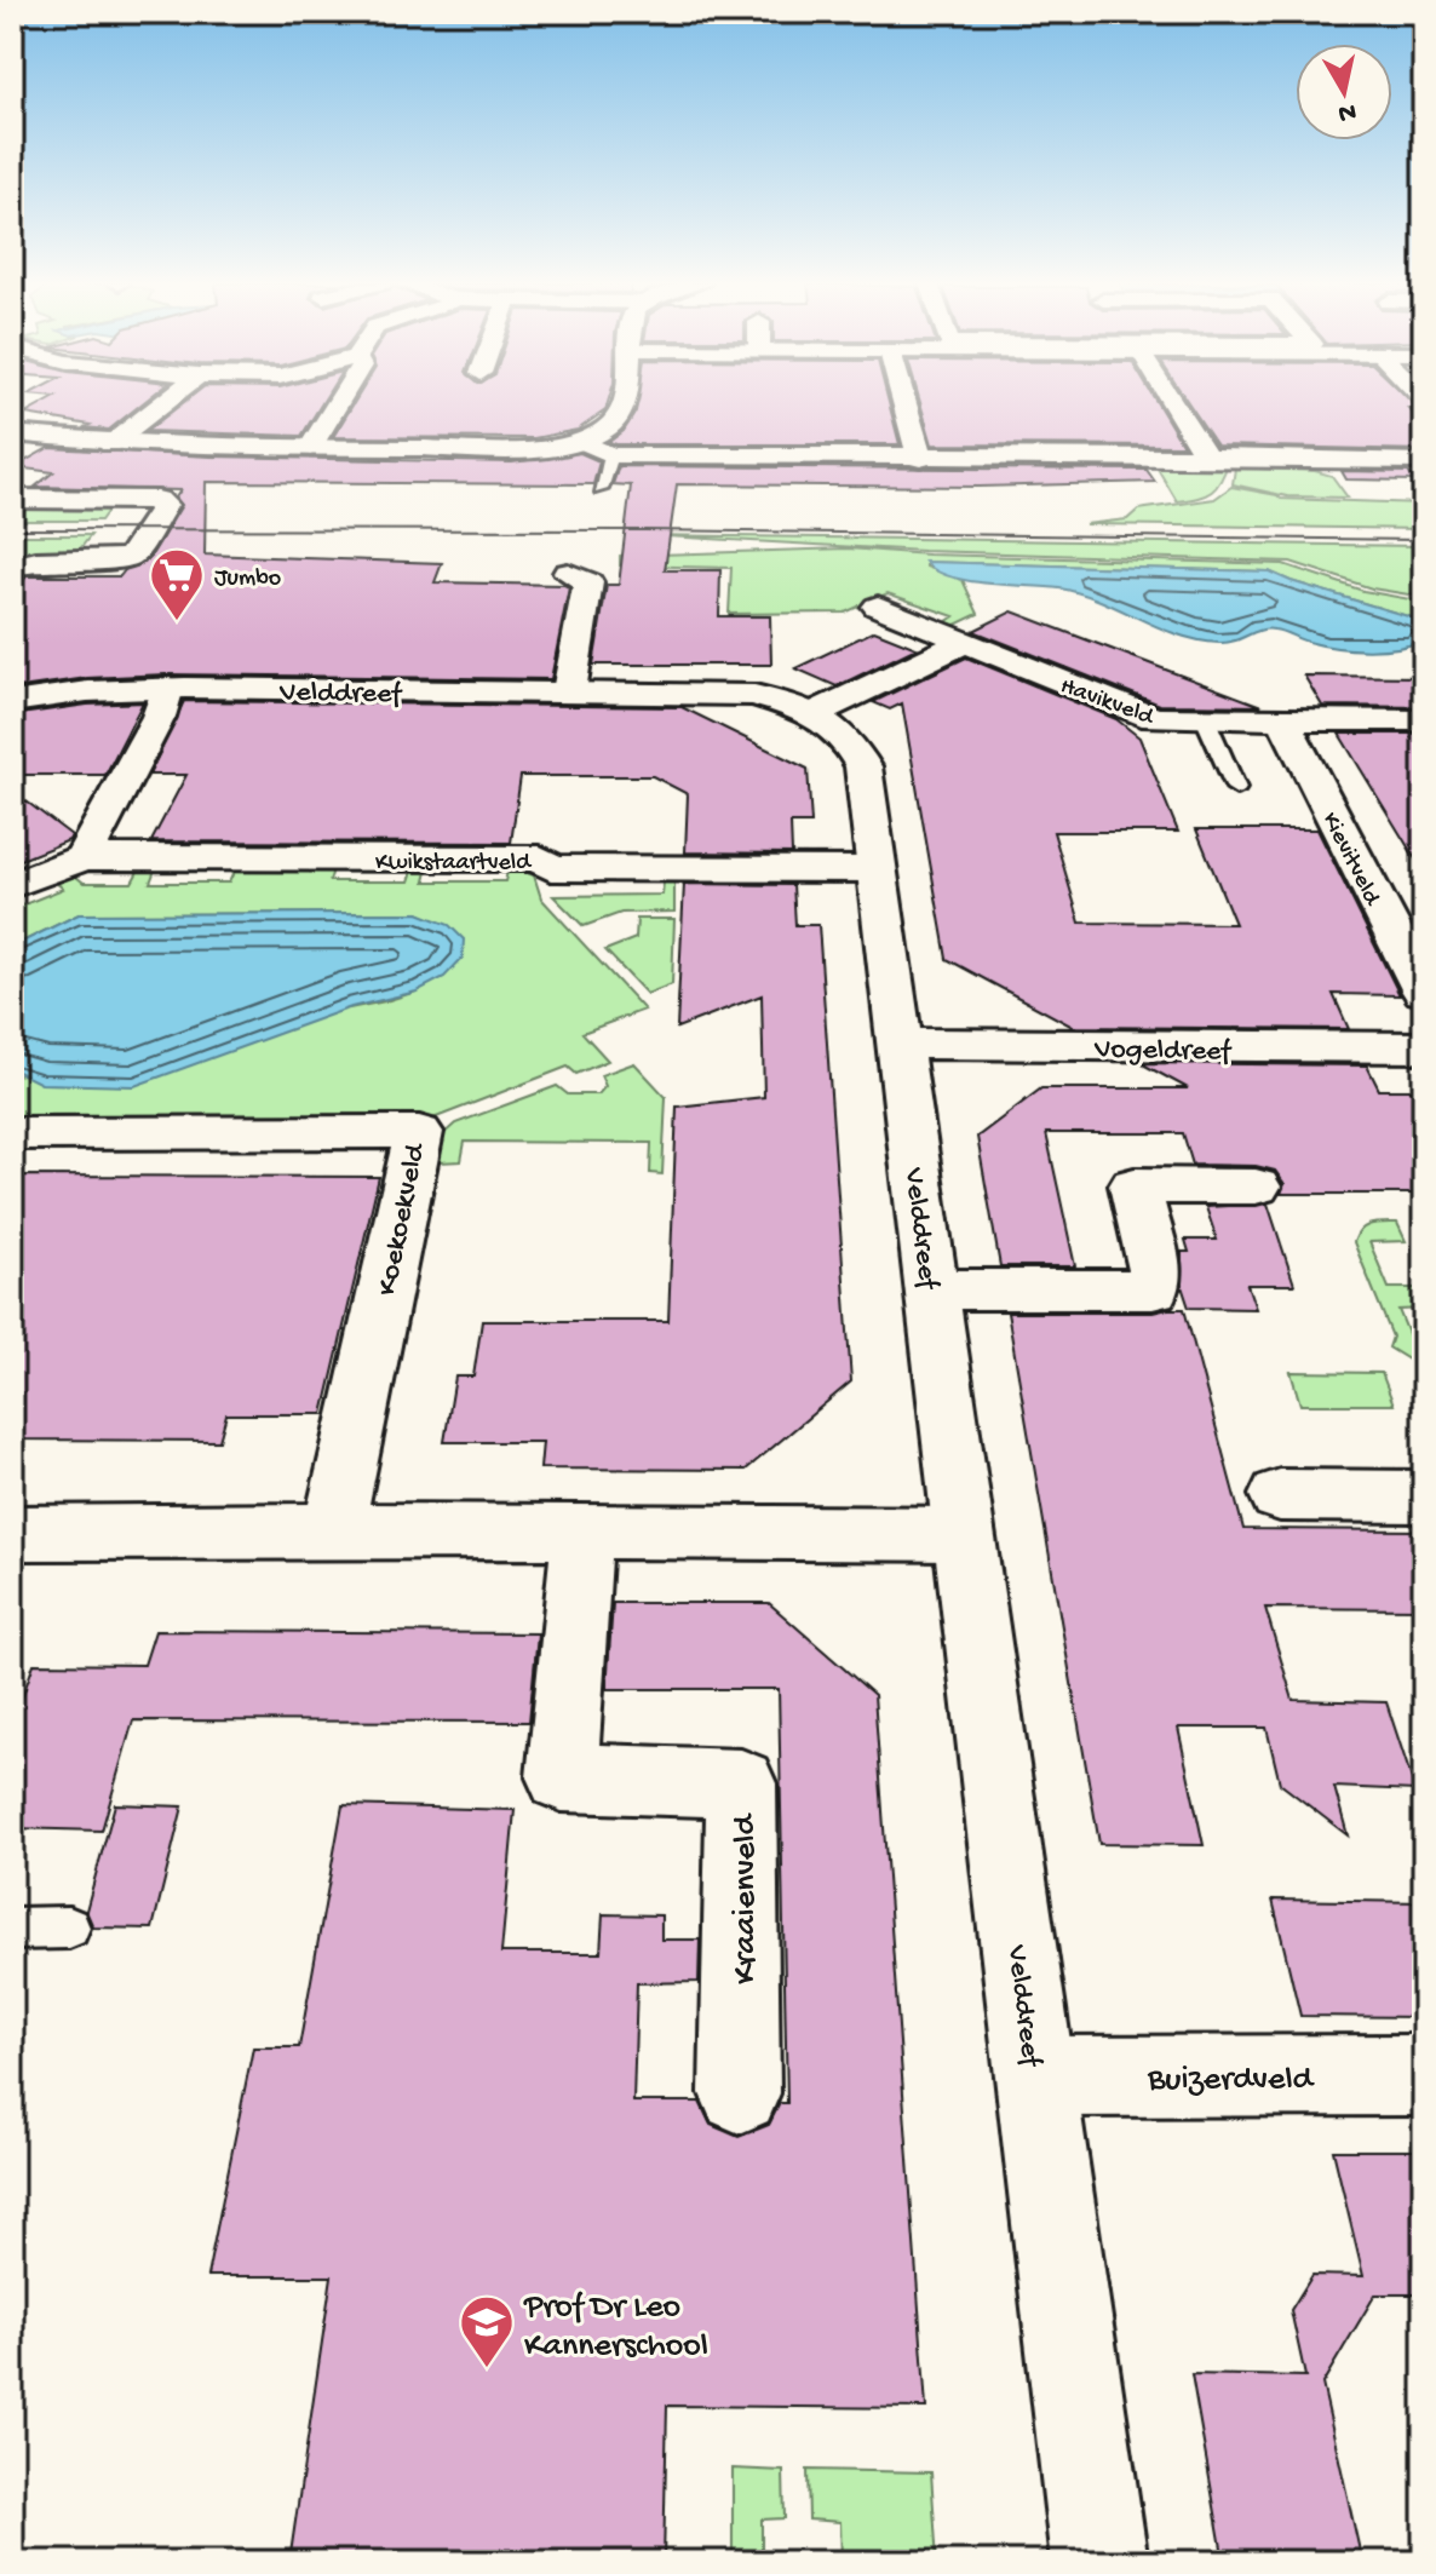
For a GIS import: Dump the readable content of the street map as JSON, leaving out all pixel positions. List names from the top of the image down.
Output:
{
  "streets": {
    "street": [
      "Velddreef",
      "Havikveld",
      "Kievitveld",
      "Kwikstaartveld",
      "Vogeldreef",
      "Koekoekveld",
      "Kraaienveld",
      "Buizerdveld"
    ]
  },
  "crossings": [
    ["Velddreef", "Kwikstaartveld"],
    ["Velddreef", "Vogeldreef"],
    ["Velddreef", "Buizerdveld"],
    ["Havikveld", "Kievitveld"]
  ],
  "places": {
    "supermarket": ["Jumbo"],
    "school or university": ["Prof Dr Leo Kannerschool"]
  },
  "north": "bottom"
}
